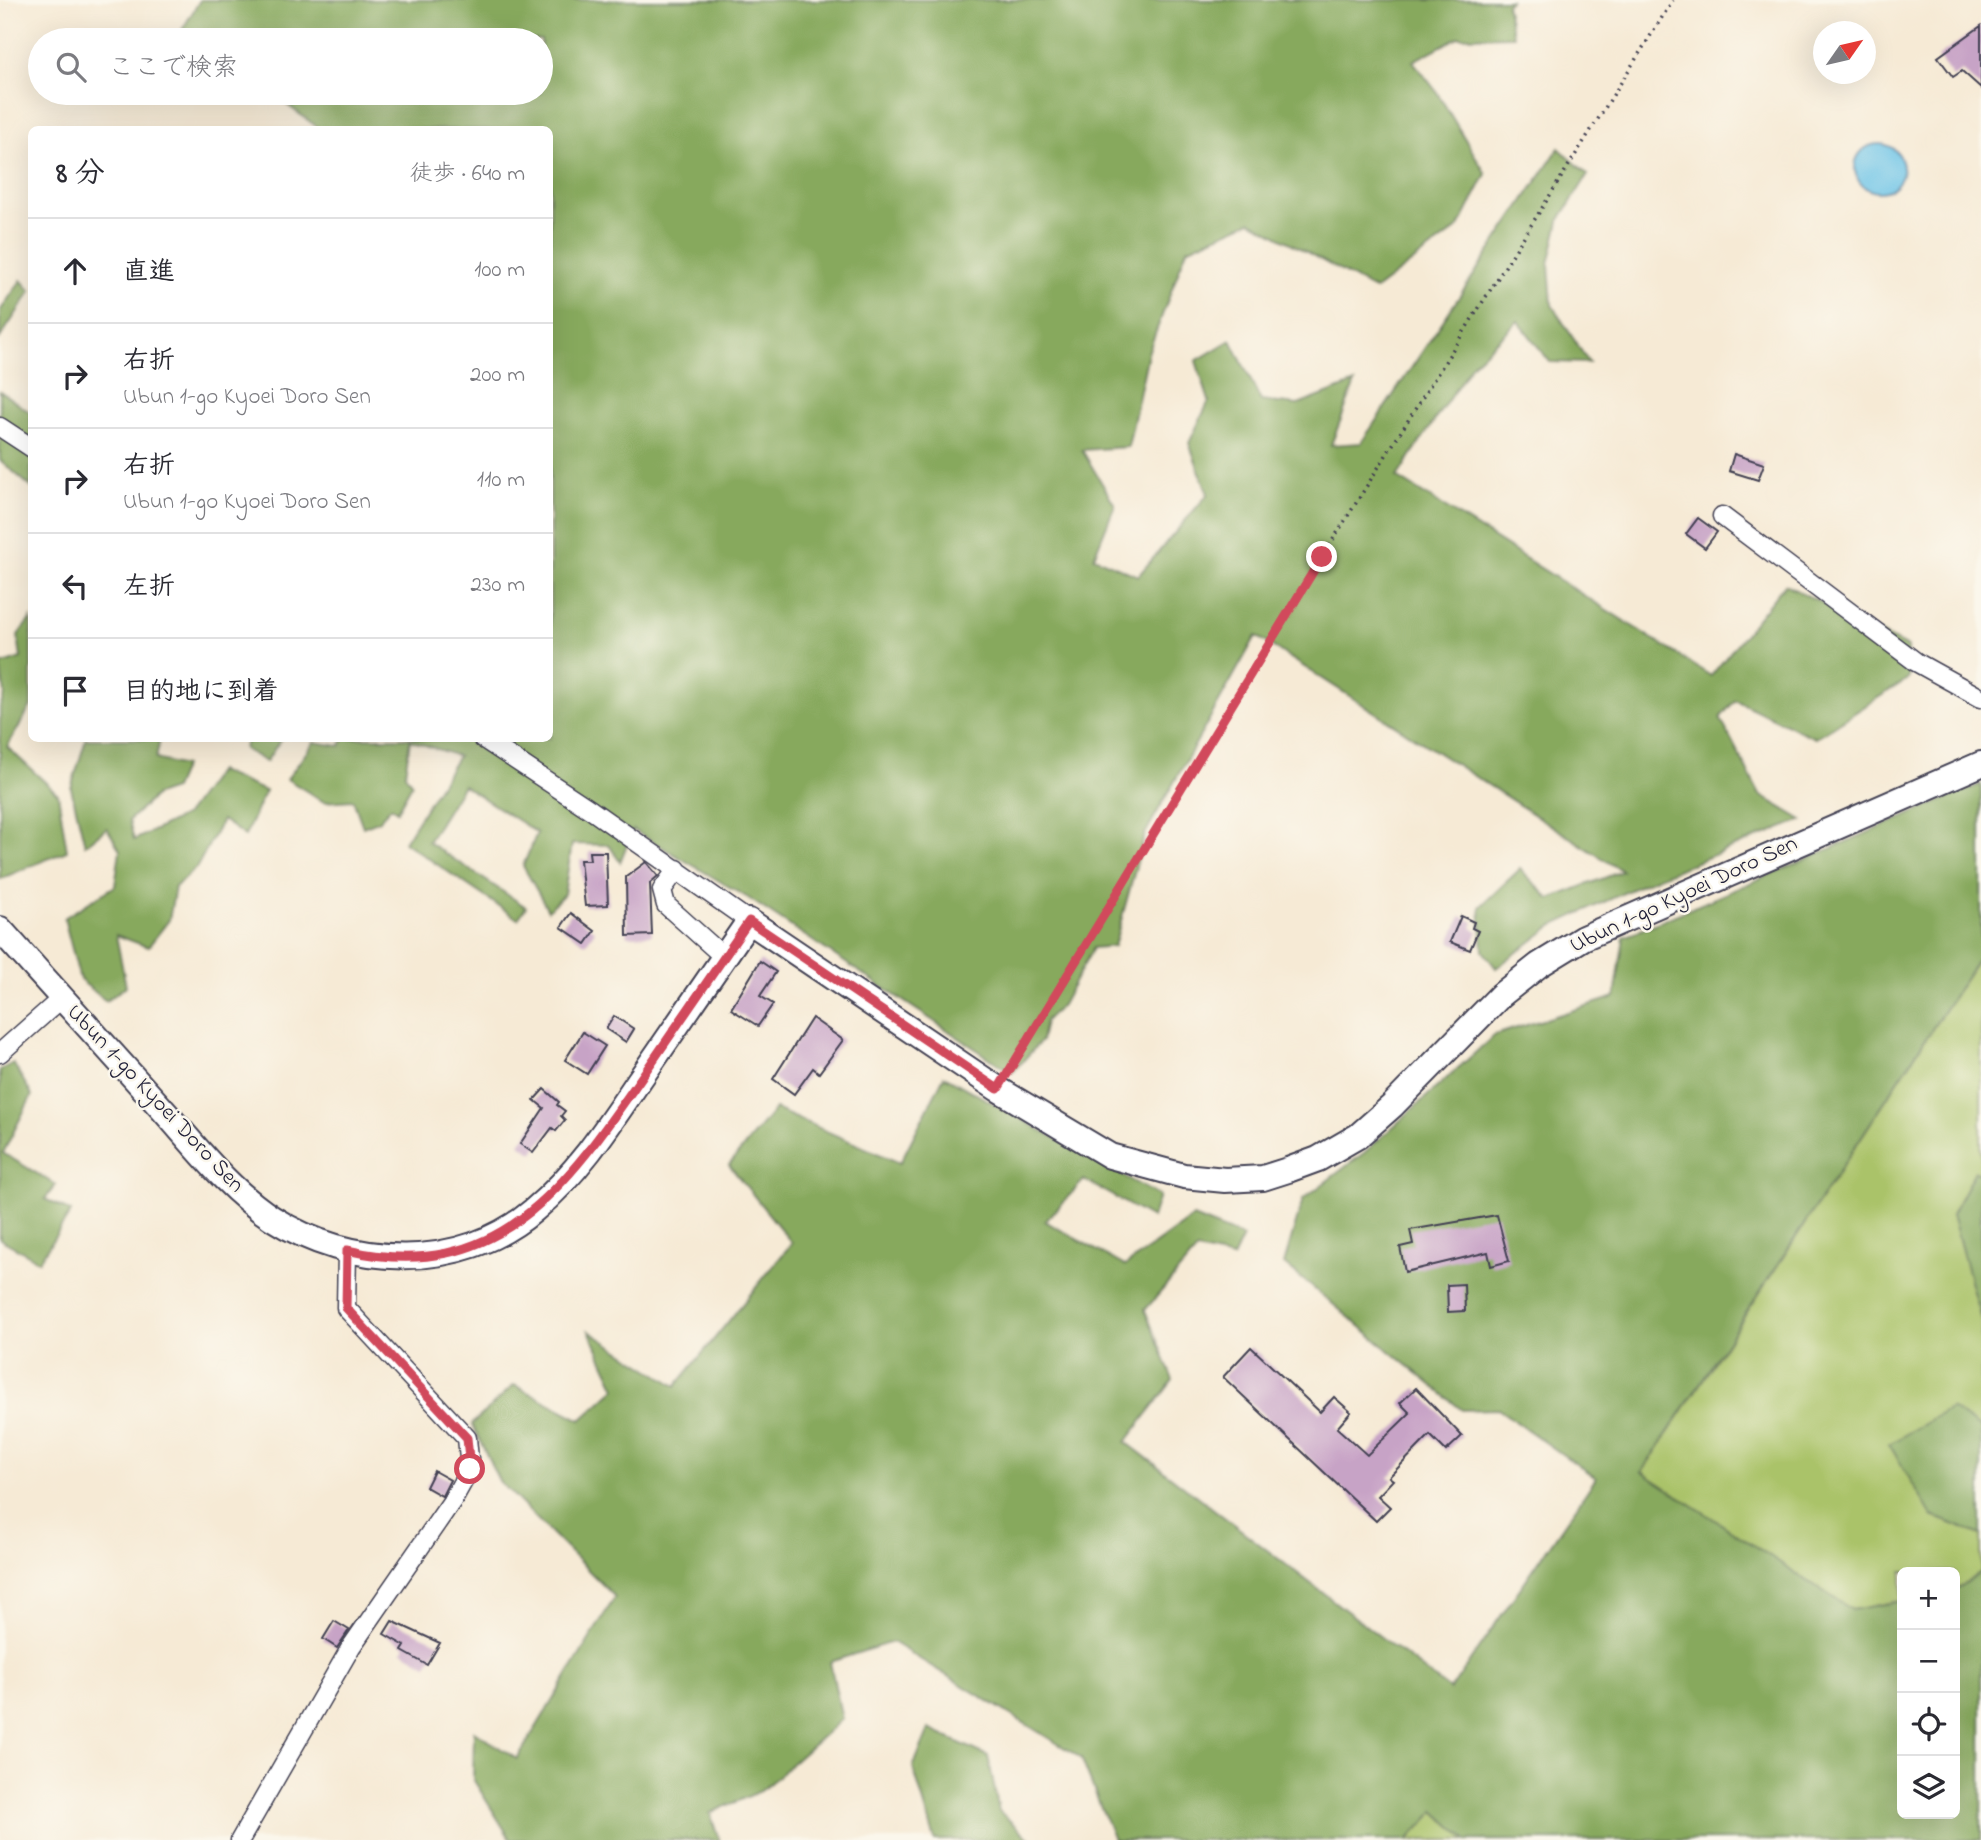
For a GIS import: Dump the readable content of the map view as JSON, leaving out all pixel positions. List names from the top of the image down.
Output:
{
  "streets": {
    "street": ["Ubun 1-go Kyoei Doro Sen"]
  },
  "north": "top right",
  "page": {
    "search": "ここで検索",
    "heading": ["8 分", "徒歩 · 640 m"],
    "list": [
      ["直進", "100 m"],
      ["右折", "Ubun 1-go Kyoei Doro Sen", "200 m"],
      ["右折", "Ubun 1-go Kyoei Doro Sen", "110 m"],
      ["左折", "230 m"],
      "目的地に到着"
    ],
    "map_buttons": ["+", "−"]
  }
}
